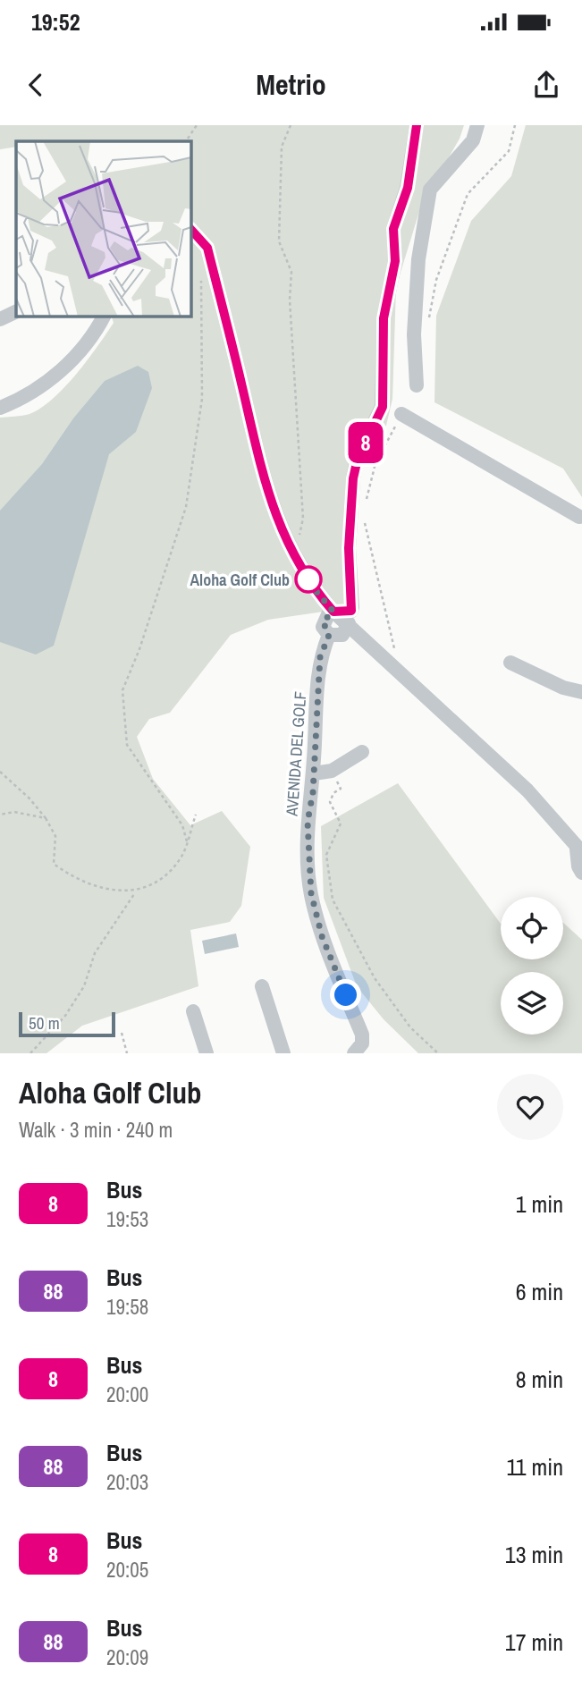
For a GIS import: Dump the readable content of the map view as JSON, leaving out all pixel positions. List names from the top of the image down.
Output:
{
  "streets": {
    "street": ["AVENIDA DEL GOLF"]
  },
  "places": ["Aloha Golf Club"],
  "lines": ["bus line 8"],
  "scale_bar": "50 m",
  "page": {
    "status": "19:52",
    "header": "Metrio",
    "on_map": "8",
    "scale": "50 m",
    "heading": ["Aloha Golf Club", "Walk · 3 min · 240 m"],
    "list": [
      {
        "mark": "8",
        "name": "Bus",
        "note": "19:53",
        "value": "1 min"
      },
      {
        "mark": "88",
        "name": "Bus",
        "note": "19:58",
        "value": "6 min"
      },
      {
        "mark": "8",
        "name": "Bus",
        "note": "20:00",
        "value": "8 min"
      },
      {
        "mark": "88",
        "name": "Bus",
        "note": "20:03",
        "value": "11 min"
      },
      {
        "mark": "8",
        "name": "Bus",
        "note": "20:05",
        "value": "13 min"
      },
      {
        "mark": "88",
        "name": "Bus",
        "note": "20:09",
        "value": "17 min"
      }
    ]
  }
}
